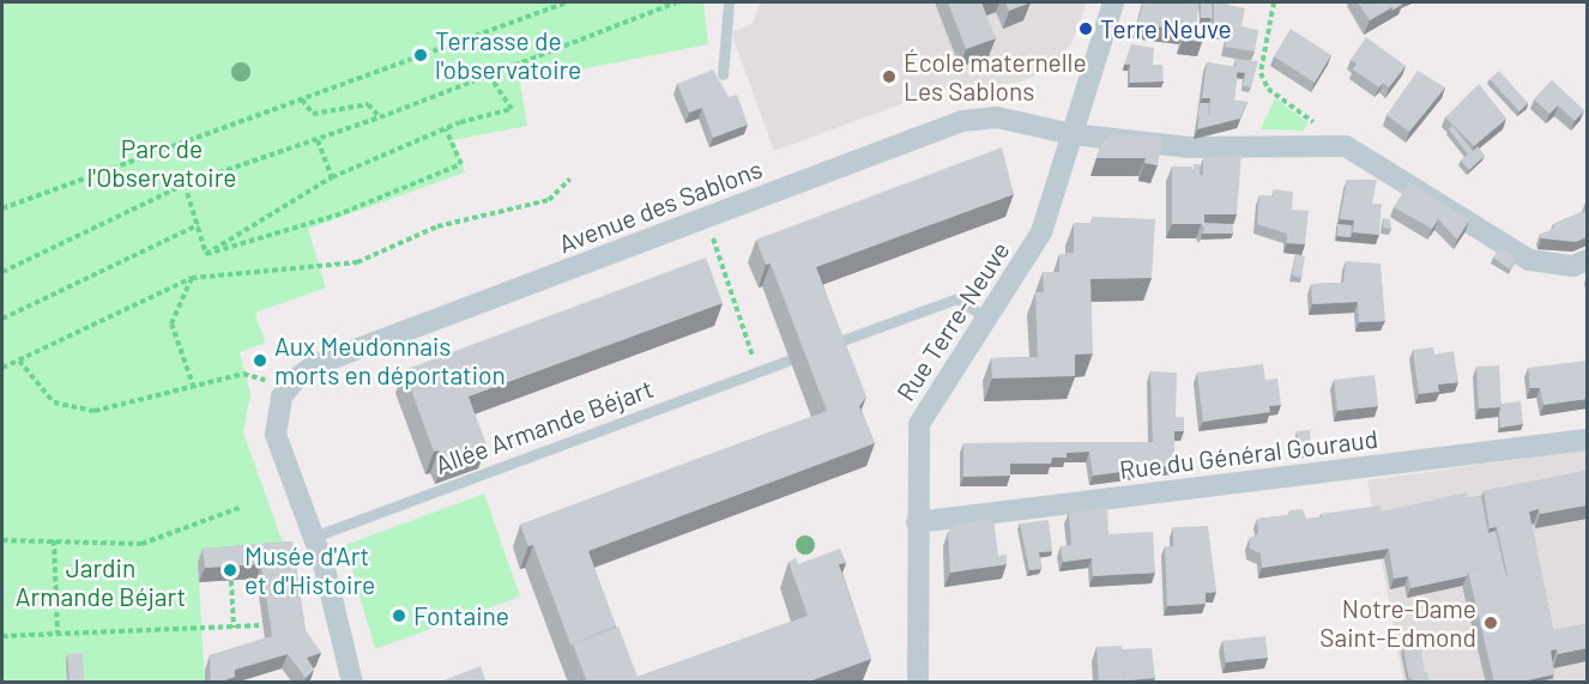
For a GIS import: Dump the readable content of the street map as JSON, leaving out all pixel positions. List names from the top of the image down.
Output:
{
  "streets": {
    "street": ["Avenue des Sablons", "Rue Terre-Neuve", "Rue du Général Gouraud"],
    "lane": ["Allée Armande Béjart"]
  },
  "crossings": [
    ["Avenue des Sablons", "Rue Terre-Neuve"],
    ["Rue Terre-Neuve", "Rue du Général Gouraud"]
  ],
  "parks": ["Parc de l'Observatoire", "Jardin Armande Béjart"],
  "places": [
    "Terre Neuve",
    "Terrasse de l'observatoire",
    "École maternelle Les Sablons",
    "Aux Meudonnais morts en déportation",
    "Musée d'Art et d'Histoire",
    "Fontaine",
    "Notre-Dame Saint-Edmond"
  ]
}
